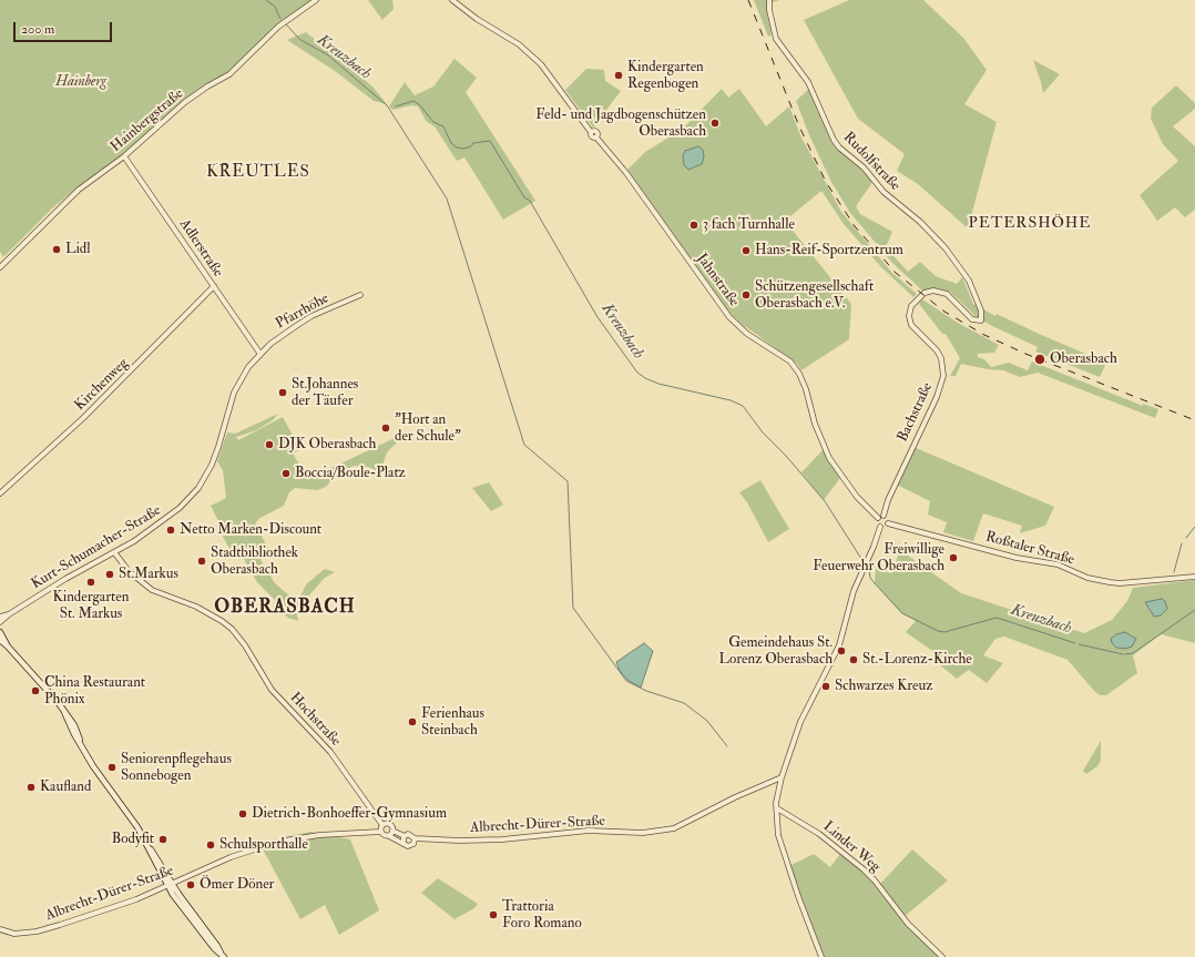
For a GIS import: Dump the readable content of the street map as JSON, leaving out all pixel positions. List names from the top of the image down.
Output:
{
  "streets": {
    "street": [
      "Hainbergstraße",
      "Rudolfstraße",
      "Adlerstraße",
      "Jahnstraße",
      "Pfarrhöhe",
      "Kirchenweg",
      "Bachstraße",
      "Kurt-Schumacher-Straße",
      "Roßtaler Straße",
      "Hochstraße",
      "Albrecht-Dürer-Straße",
      "Linder Weg"
    ]
  },
  "crossings": [
    ["Hainbergstraße", "Adlerstraße"],
    ["Rudolfstraße", "Bachstraße"],
    ["Adlerstraße", "Pfarrhöhe"],
    ["Adlerstraße", "Kirchenweg"],
    ["Adlerstraße", "Kurt-Schumacher-Straße"],
    ["Jahnstraße", "Bachstraße"],
    ["Jahnstraße", "Roßtaler Straße"],
    ["Pfarrhöhe", "Kurt-Schumacher-Straße"],
    ["Kurt-Schumacher-Straße", "Hochstraße"],
    ["Hochstraße", "Albrecht-Dürer-Straße"]
  ],
  "districts": ["KREUTLES", "PETERSHÖHE", "OBERASBACH"],
  "water": ["Kreuzbach"],
  "parks": ["Hainberg"],
  "places": [
    "Kindergarten Regenbogen",
    "Feld- und Jagdbogenschützen Oberasbach",
    "3 fach Turnhalle",
    "Lidl",
    "Hans-Reif-Sportzentrum",
    "Schützengesellschaft Oberasbach e.V.",
    "Oberasbach",
    "St.Johannes der Täufer",
    "\"Hort an der Schule\"",
    "DJK Oberasbach",
    "Boccia/Boule-Platz",
    "Netto Marken-Discount",
    "Freiwillige Feuerwehr Oberasbach",
    "Stadtbibliothek Oberasbach",
    "St.Markus",
    "Kindergarten St. Markus",
    "Gemeindehaus St. Lorenz Oberasbach",
    "St.-Lorenz-Kirche",
    "Schwarzes Kreuz",
    "China Restaurant Phönix",
    "Ferienhaus Steinbach",
    "Seniorenpflegehaus Sonnebogen",
    "Kaufland",
    "Dietrich-Bonhoeffer-Gymnasium",
    "Bodyfit",
    "Schulsporthalle",
    "Ömer Döner",
    "Trattoria Foro Romano"
  ],
  "scale_bar": "200 m"
}
